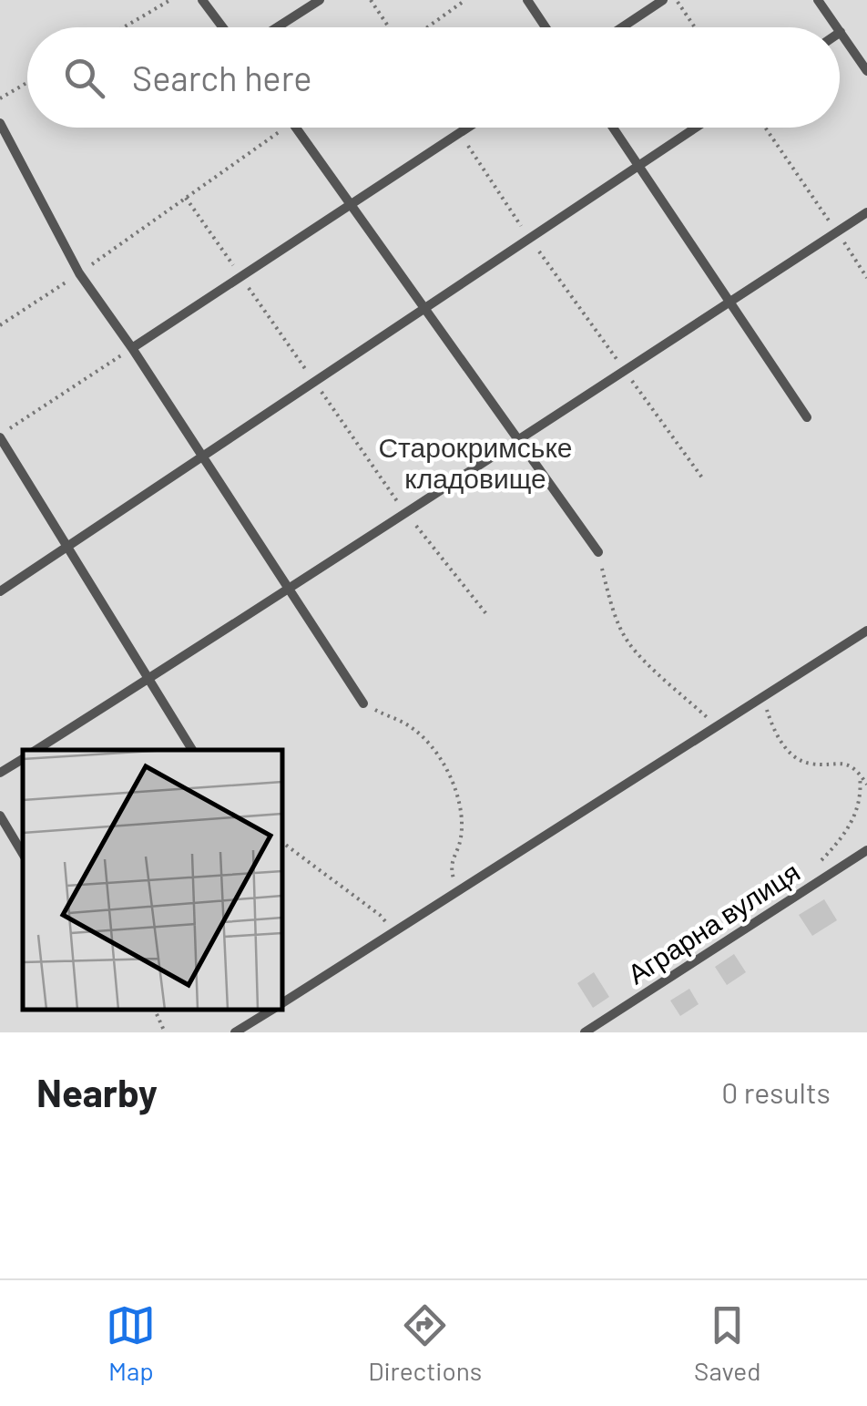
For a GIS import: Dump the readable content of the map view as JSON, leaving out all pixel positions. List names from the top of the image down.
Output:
{
  "streets": {
    "lane": ["Аграрна вулиця"]
  },
  "parks": ["Старокримське кладовище"],
  "page": {
    "search": "Search here",
    "heading": ["Nearby", "0 results"],
    "nav": ["Map", "Directions", "Saved"]
  }
}
